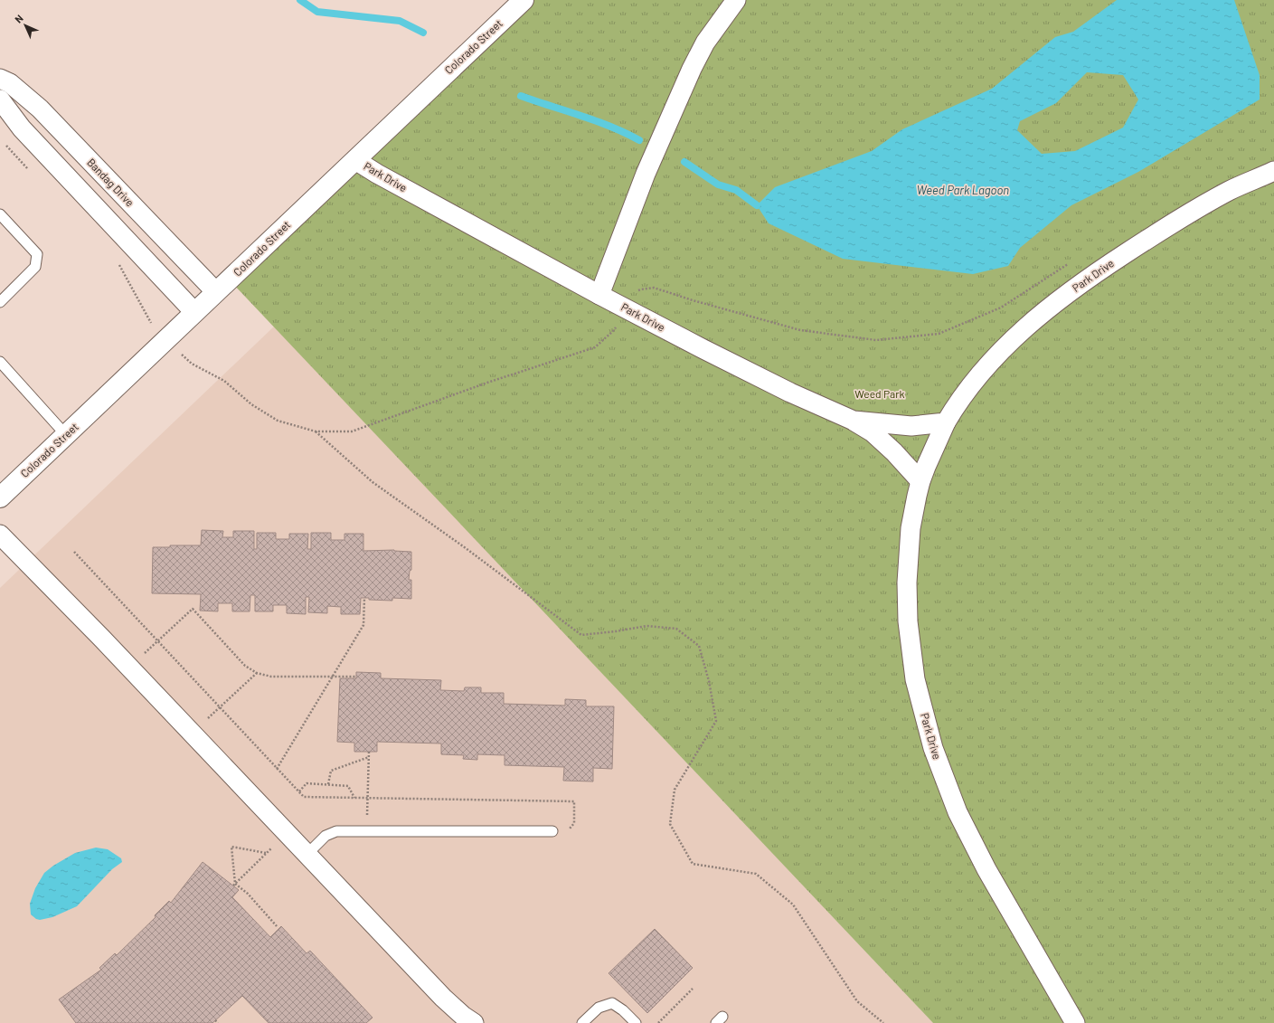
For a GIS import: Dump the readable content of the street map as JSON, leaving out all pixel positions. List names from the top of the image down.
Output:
{
  "streets": {
    "street": ["Colorado Street", "Park Drive", "Bandag Drive"]
  },
  "crossings": [
    ["Colorado Street", "Park Drive"],
    ["Colorado Street", "Bandag Drive"]
  ],
  "water": ["Weed Park Lagoon"],
  "parks": ["Weed Park"],
  "north": "top left"
}
